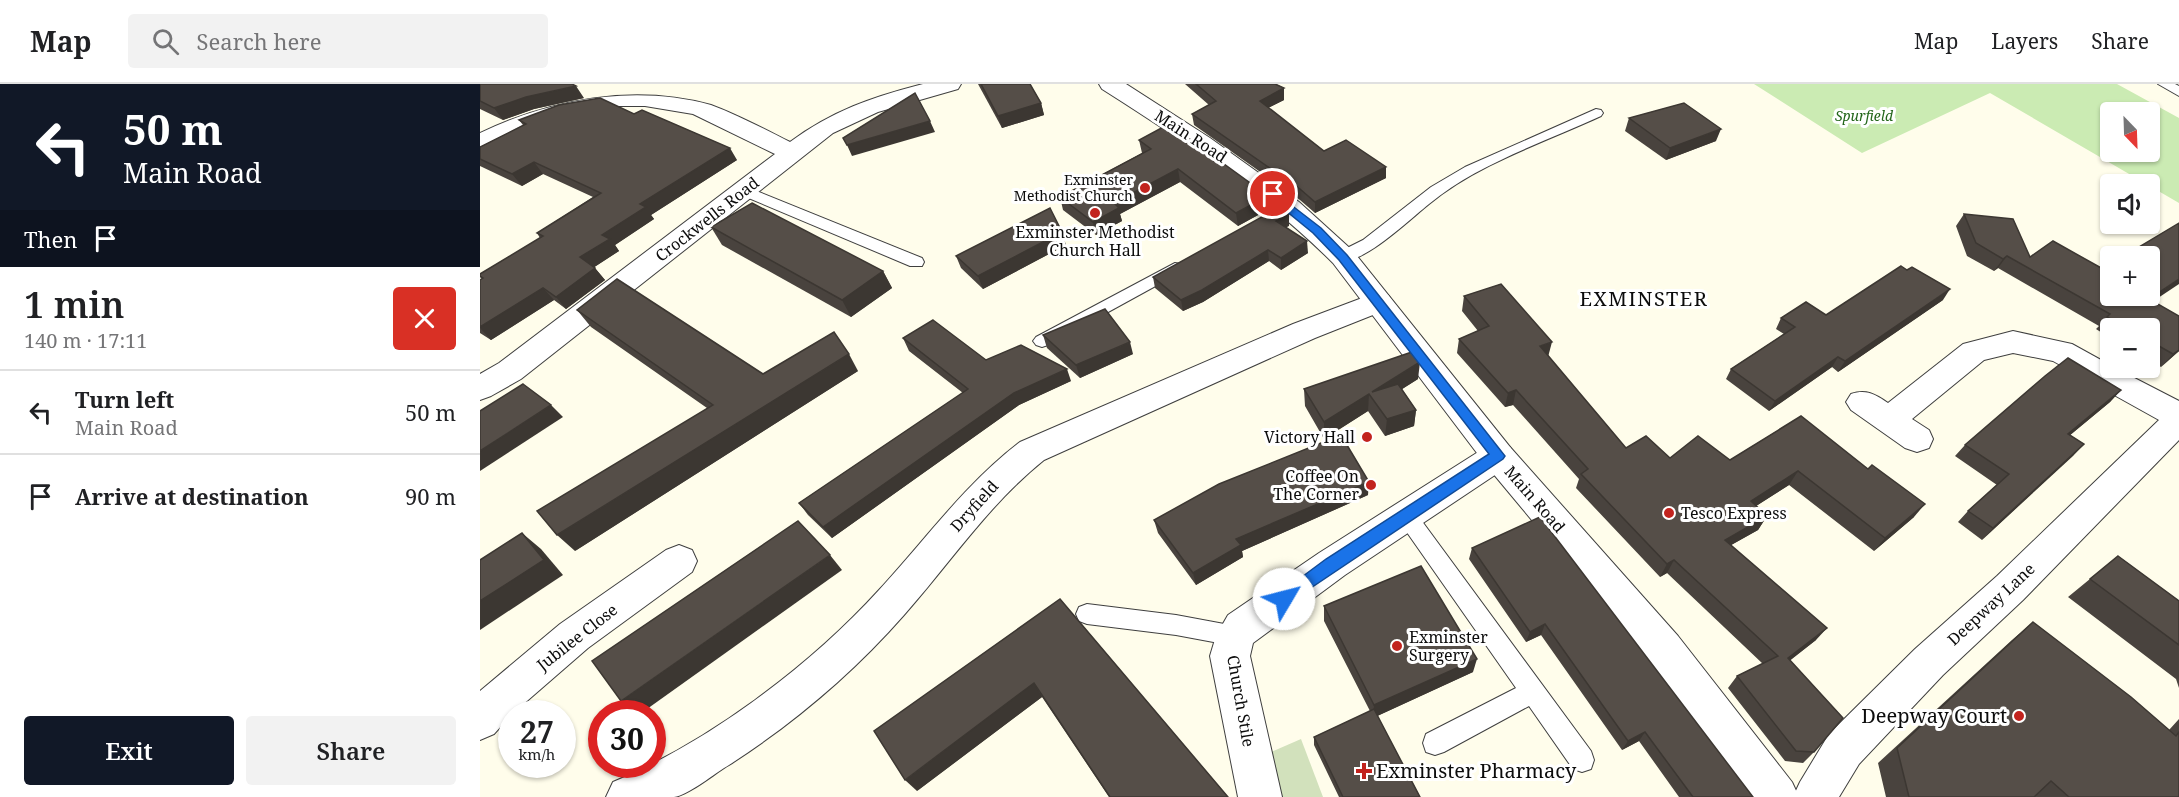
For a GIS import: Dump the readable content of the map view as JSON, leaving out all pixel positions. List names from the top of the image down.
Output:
{
  "streets": {
    "street": [
      "Main Road",
      "Crockwells Road",
      "Dryfield",
      "Deepway Lane",
      "Jubilee Close",
      "Church Stile"
    ]
  },
  "crossings": [
    ["Main Road", "Dryfield"],
    ["Main Road", "Church Stile"]
  ],
  "districts": ["EXMINSTER"],
  "parks": ["Spurfield"],
  "places": {
    "other": [
      "Exminster Methodist Church",
      "Exminster Methodist Church Hall",
      "Victory Hall",
      "Coffee On The Corner",
      "Tesco Express",
      "Exminster Surgery",
      "Deepway Court"
    ],
    "health": ["Exminster Pharmacy"]
  },
  "north": "bottom right",
  "page": {
    "header": "Map",
    "search": "Search here",
    "nav": ["Map", "Layers", "Share"],
    "turn": ["50 m", "Main Road"],
    "map_buttons": ["+", "−"],
    "then": "Then",
    "heading": ["1 min", "140 m · 17:11"],
    "list": [
      {
        "name": "Turn left",
        "note": "Main Road",
        "value": "50 m"
      },
      {
        "name": "Arrive at destination",
        "value": "90 m"
      }
    ],
    "speed": "27 km/h",
    "limit": "30",
    "buttons": ["Exit", "Share"]
  }
}
